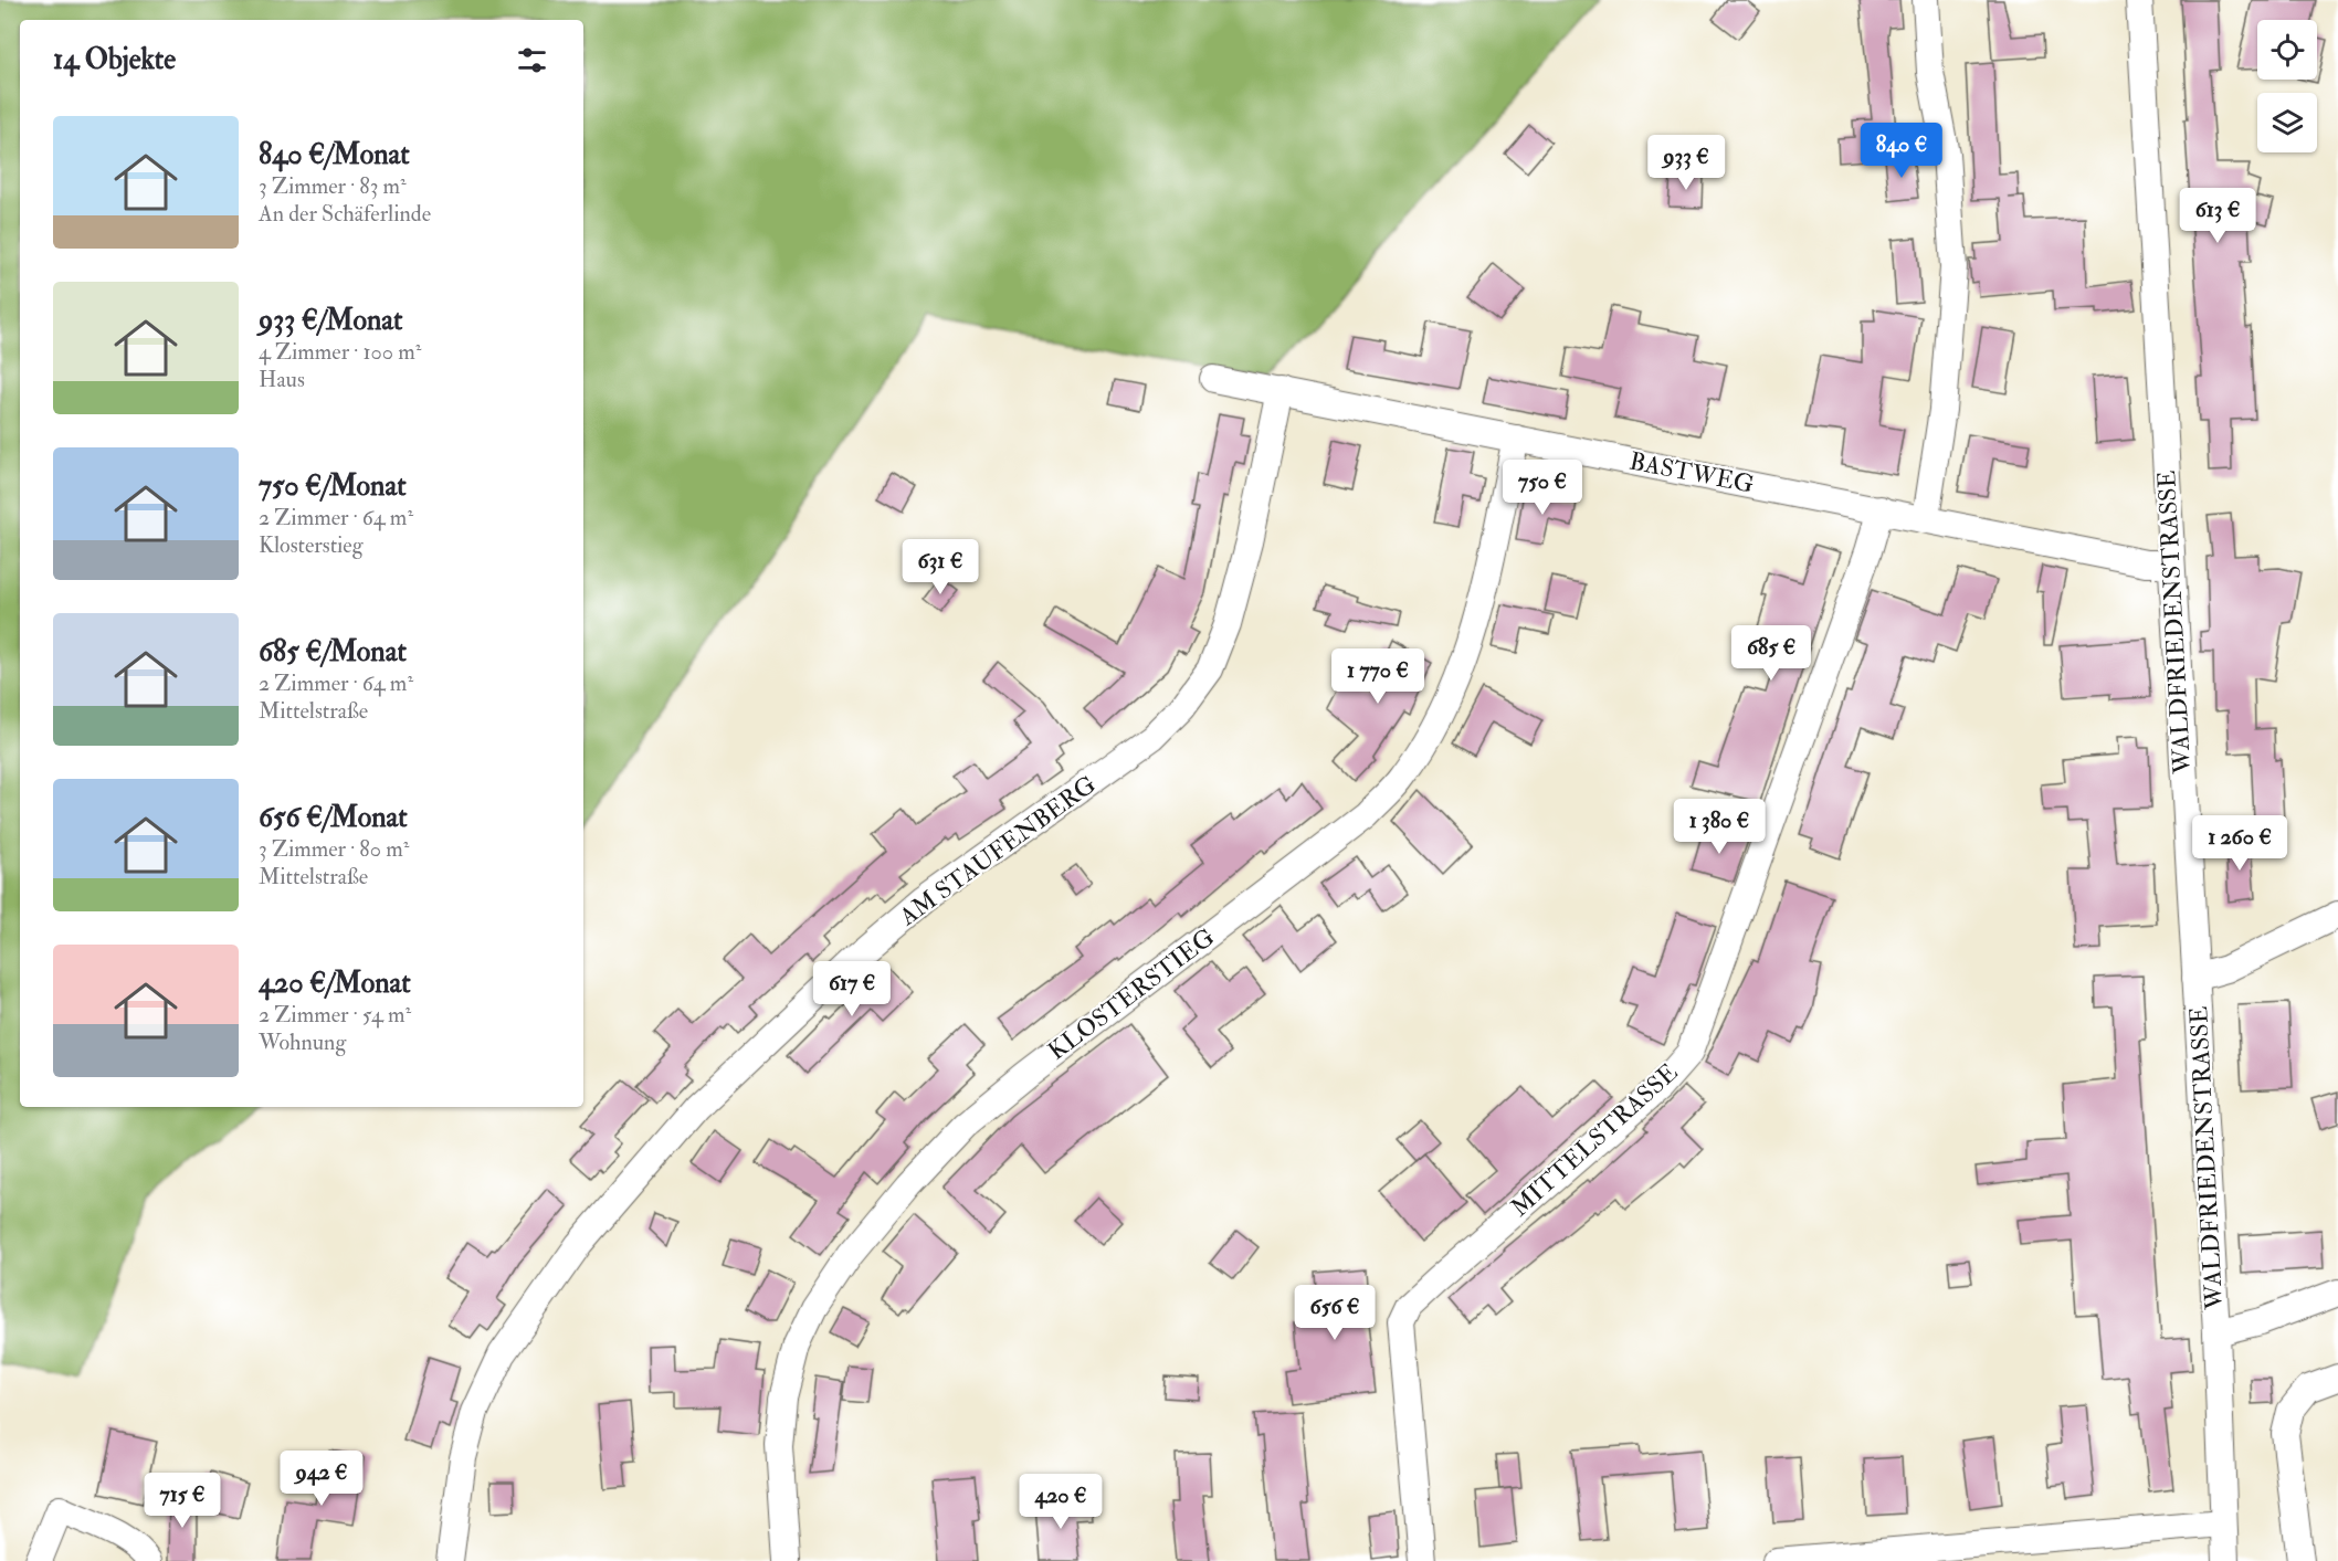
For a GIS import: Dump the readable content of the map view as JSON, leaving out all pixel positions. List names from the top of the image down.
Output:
{
  "streets": {
    "street": [
      "BASTWEG",
      "WALDFRIEDENSTRASSE",
      "AM STAUFENBERG",
      "KLOSTERSTIEG",
      "MITTELSTRASSE"
    ]
  },
  "crossings": [
    ["BASTWEG", "WALDFRIEDENSTRASSE"],
    ["BASTWEG", "AM STAUFENBERG"],
    ["BASTWEG", "KLOSTERSTIEG"],
    ["BASTWEG", "MITTELSTRASSE"]
  ],
  "page": {
    "heading": "14 Objekte",
    "list": [
      {
        "name": "840 €/Monat",
        "note": "3 Zimmer · 83 m² · An der Schäferlinde"
      },
      {
        "name": "933 €/Monat",
        "note": "4 Zimmer · 100 m² · Haus"
      },
      {
        "name": "750 €/Monat",
        "note": "2 Zimmer · 64 m² · Klosterstieg"
      },
      {
        "name": "685 €/Monat",
        "note": "2 Zimmer · 64 m² · Mittelstraße"
      },
      {
        "name": "656 €/Monat",
        "note": "3 Zimmer · 80 m² · Mittelstraße"
      },
      {
        "name": "420 €/Monat",
        "note": "2 Zimmer · 54 m² · Wohnung"
      }
    ],
    "price": [
      "840 €",
      "933 €",
      "613 €",
      "750 €",
      "631 €",
      "685 €",
      "1 770 €",
      "1 380 €",
      "1 260 €",
      "617 €",
      "656 €",
      "942 €",
      "715 €",
      "420 €"
    ]
  }
}
